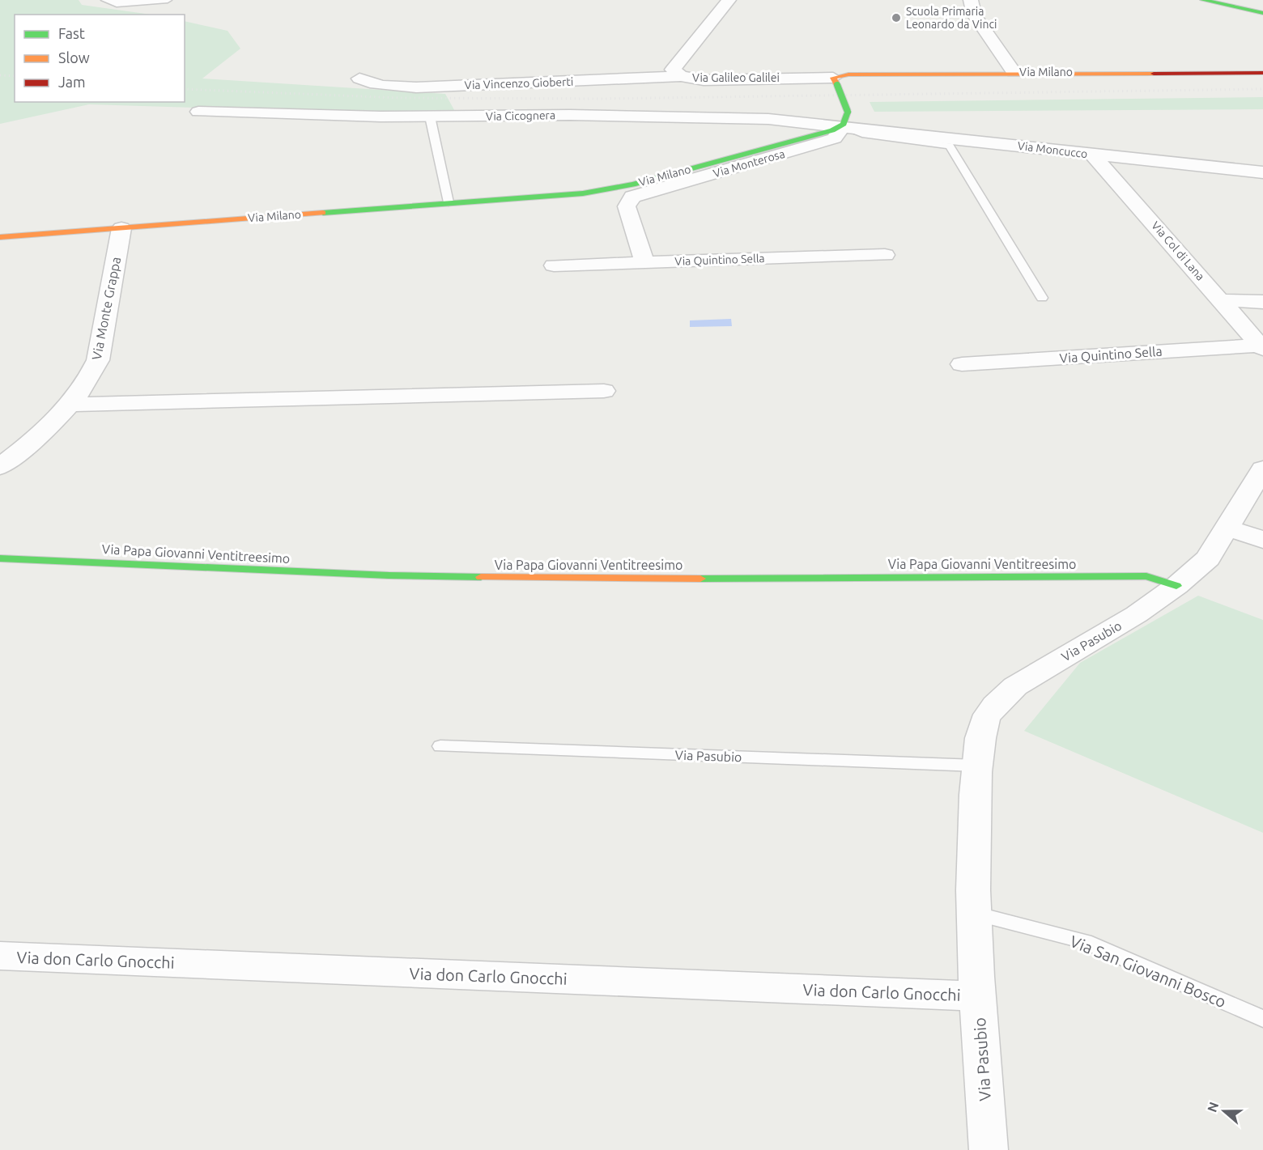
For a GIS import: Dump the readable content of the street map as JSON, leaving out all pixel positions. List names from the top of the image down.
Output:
{
  "streets": {
    "street": [
      "Via Milano",
      "Via Galileo Galilei",
      "Via Vincenzo Gioberti",
      "Via Cicognera",
      "Via Moncucco",
      "Via Monterosa",
      "Via Col di Lana",
      "Via Quintino Sella",
      "Via Monte Grappa",
      "Via Papa Giovanni Ventitreesimo",
      "Via Pasubio",
      "Via don Carlo Gnocchi"
    ],
    "lane": ["Via San Giovanni Bosco"]
  },
  "crossings": [
    ["Via Milano", "Via Galileo Galilei"],
    ["Via Milano", "Via Cicognera"],
    ["Via Milano", "Via Moncucco"],
    ["Via Milano", "Via Monterosa"],
    ["Via Milano", "Via Monte Grappa"],
    ["Via Galileo Galilei", "Via Vincenzo Gioberti"],
    ["Via Cicognera", "Via Moncucco"],
    ["Via Cicognera", "Via Monterosa"],
    ["Via Moncucco", "Via Monterosa"],
    ["Via Moncucco", "Via Col di Lana"],
    ["Via Monterosa", "Via Quintino Sella"],
    ["Via Col di Lana", "Via Quintino Sella"],
    ["Via Papa Giovanni Ventitreesimo", "Via Pasubio"],
    ["Via Pasubio", "Via don Carlo Gnocchi"],
    ["Via Pasubio", "Via San Giovanni Bosco"]
  ],
  "places": ["Scuola Primaria Leonardo da Vinci"],
  "legend": ["Fast", "Slow", "Jam"],
  "north": "left"
}
